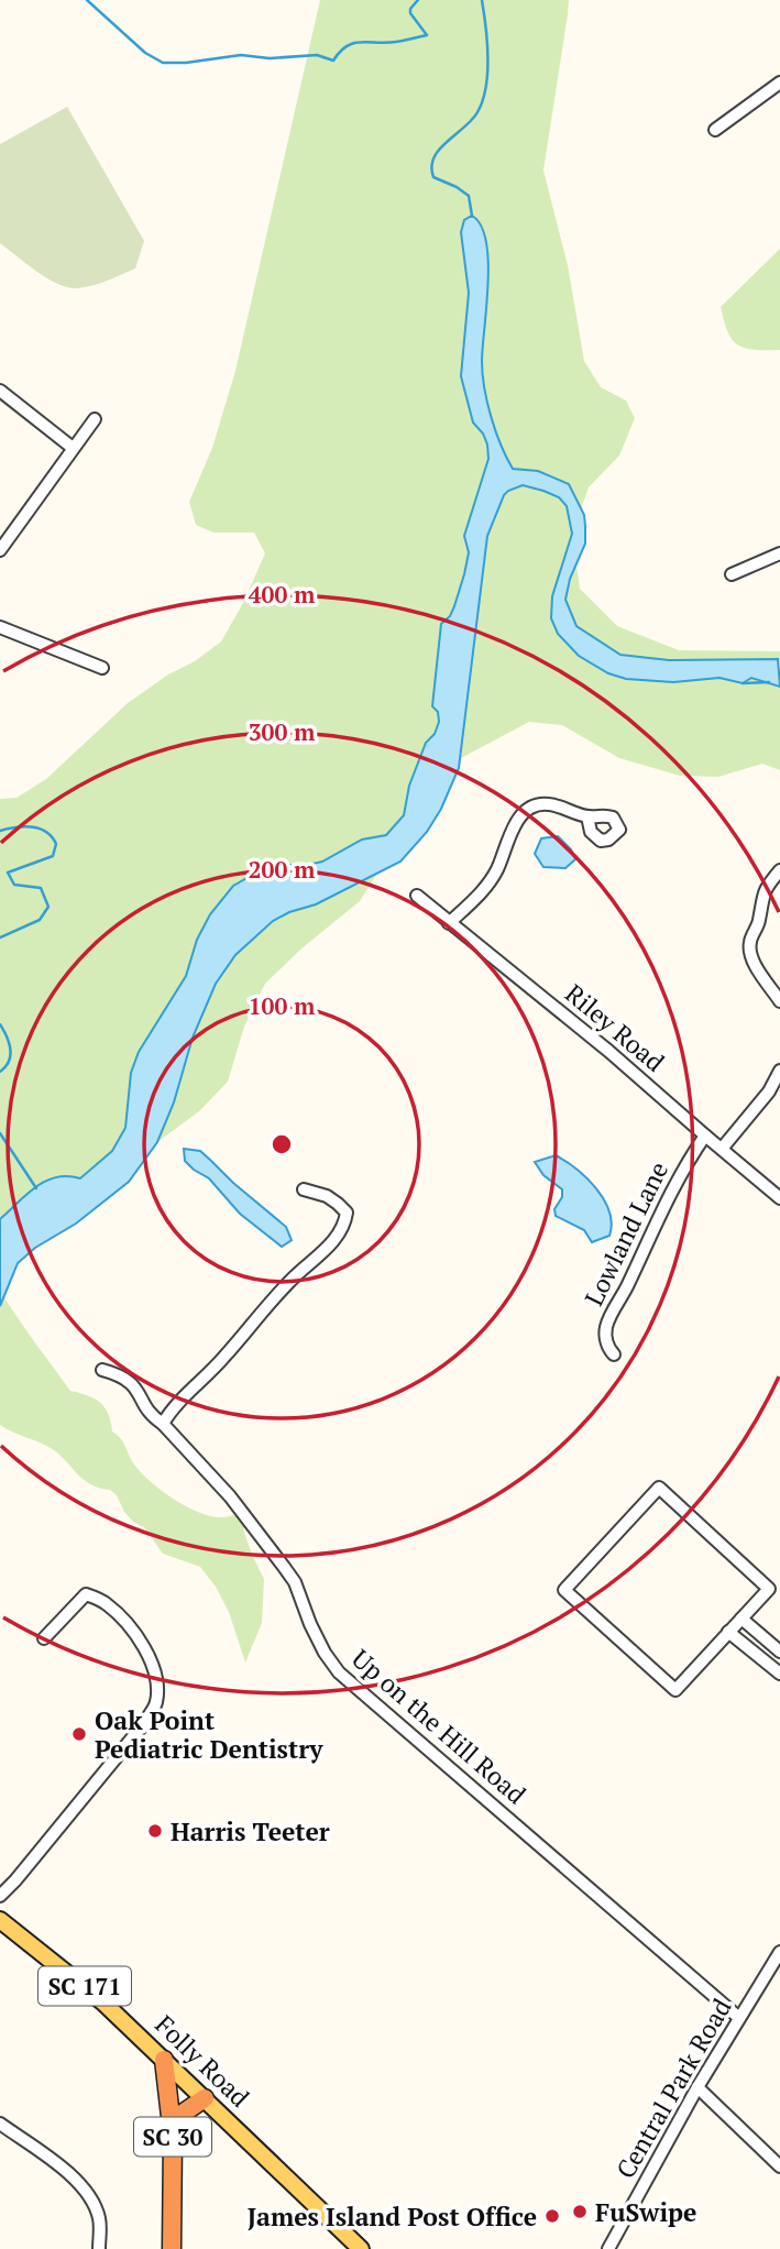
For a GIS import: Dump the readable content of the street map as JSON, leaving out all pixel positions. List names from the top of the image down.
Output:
{
  "streets": {
    "highway": ["SC 30"],
    "main road": ["SC 171", "Folly Road"],
    "street": [
      "Riley Road",
      "Lowland Lane",
      "Up on the Hill Road",
      "Central Park Road"
    ]
  },
  "crossings": [
    ["Riley Road", "Lowland Lane"],
    ["Up on the Hill Road", "Central Park Road"],
    ["Folly Road", "SC 30"]
  ],
  "places": [
    "Oak Point Pediatric Dentistry",
    "Harris Teeter",
    "FuSwipe",
    "James Island Post Office"
  ],
  "rings": [
    "400 m",
    "300 m",
    "200 m",
    "100 m"
  ]
}
